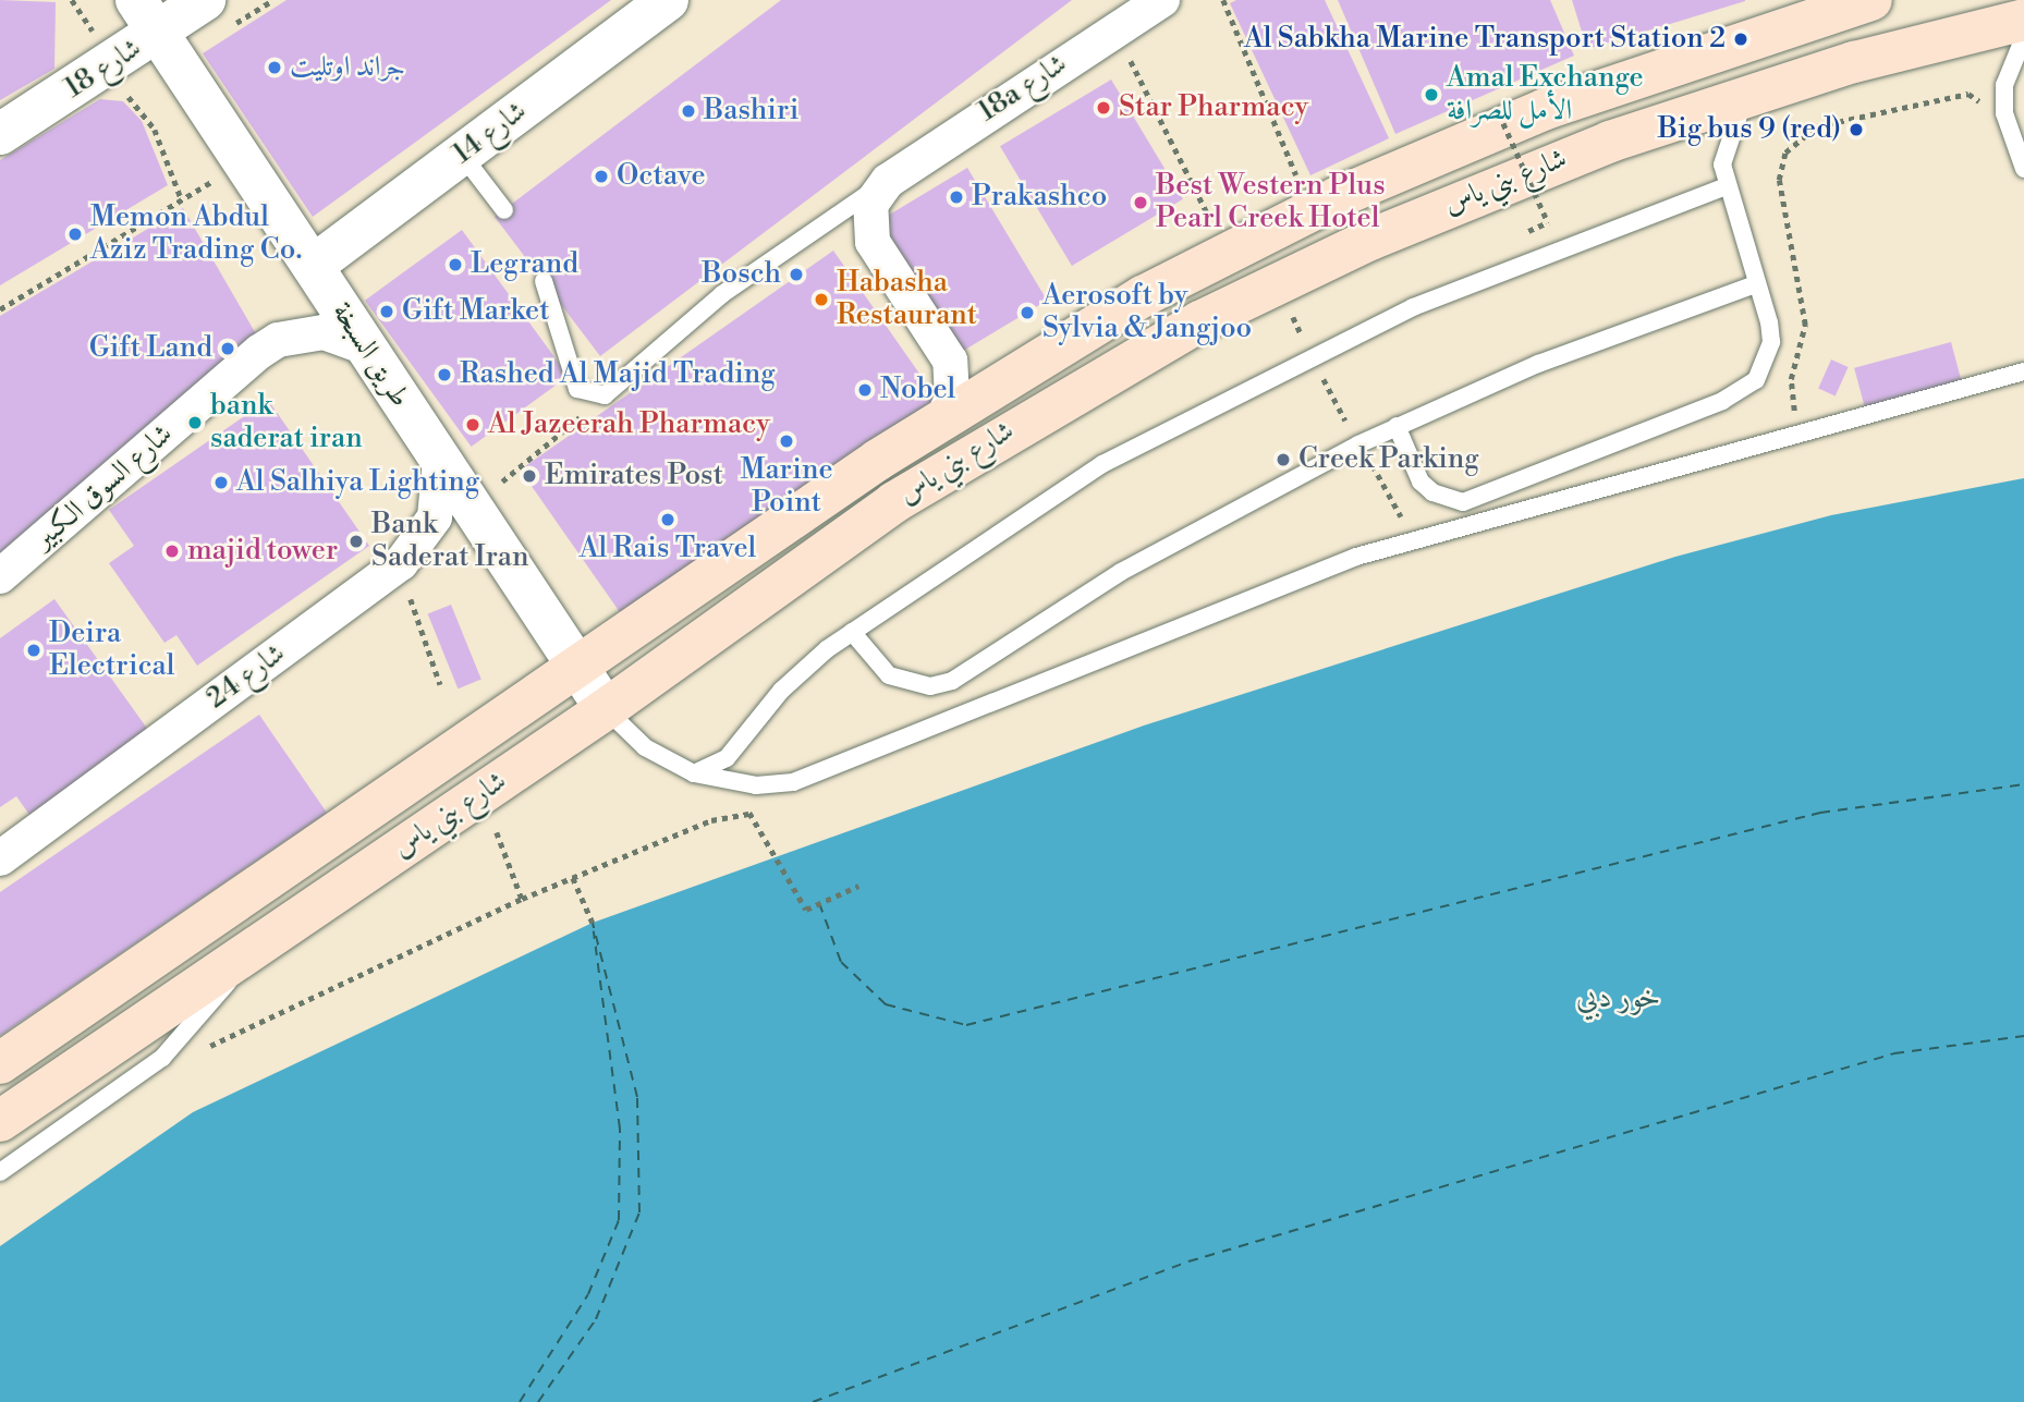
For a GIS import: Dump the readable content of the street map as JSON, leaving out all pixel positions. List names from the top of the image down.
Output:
{
  "streets": {
    "main road": ["شارع بني ياس"],
    "street": [
      "شارع 18",
      "18a شارع",
      "شارع 14",
      "طريق السبخة",
      "شارع السوق الكبير",
      "شارع 24"
    ]
  },
  "crossings": [
    ["شارع 18", "طريق السبخة"],
    ["شارع 14", "طريق السبخة"],
    ["شارع بني ياس", "طريق السبخة"],
    ["طريق السبخة", "شارع السوق الكبير"],
    ["طريق السبخة", "شارع 24"]
  ],
  "water": ["خور دبي"],
  "places": [
    "Al Sabkha Marine Transport Station 2",
    "جراند اوتليت",
    "Amal Exchange الأمل للصرافة",
    "Star Pharmacy",
    "Bashiri",
    "Big bus 9 (red)",
    "Octave",
    "Prakashco",
    "Best Western Plus Pearl Creek Hotel",
    "Memon Abdul Aziz Trading Co.",
    "Legrand",
    "Bosch",
    "Habasha Restaurant",
    "Gift Market",
    "Aerosoft by Sylvia & Jangjoo",
    "Gift Land",
    "Rashed Al Majid Trading",
    "Nobel",
    "bank saderat iran",
    "Al Jazeerah Pharmacy",
    "Marine Point",
    "Creek Parking",
    "Emirates Post",
    "Al Salhiya Lighting",
    "Al Rais Travel",
    "Bank Saderat Iran",
    "majid tower",
    "Deira Electrical"
  ]
}
